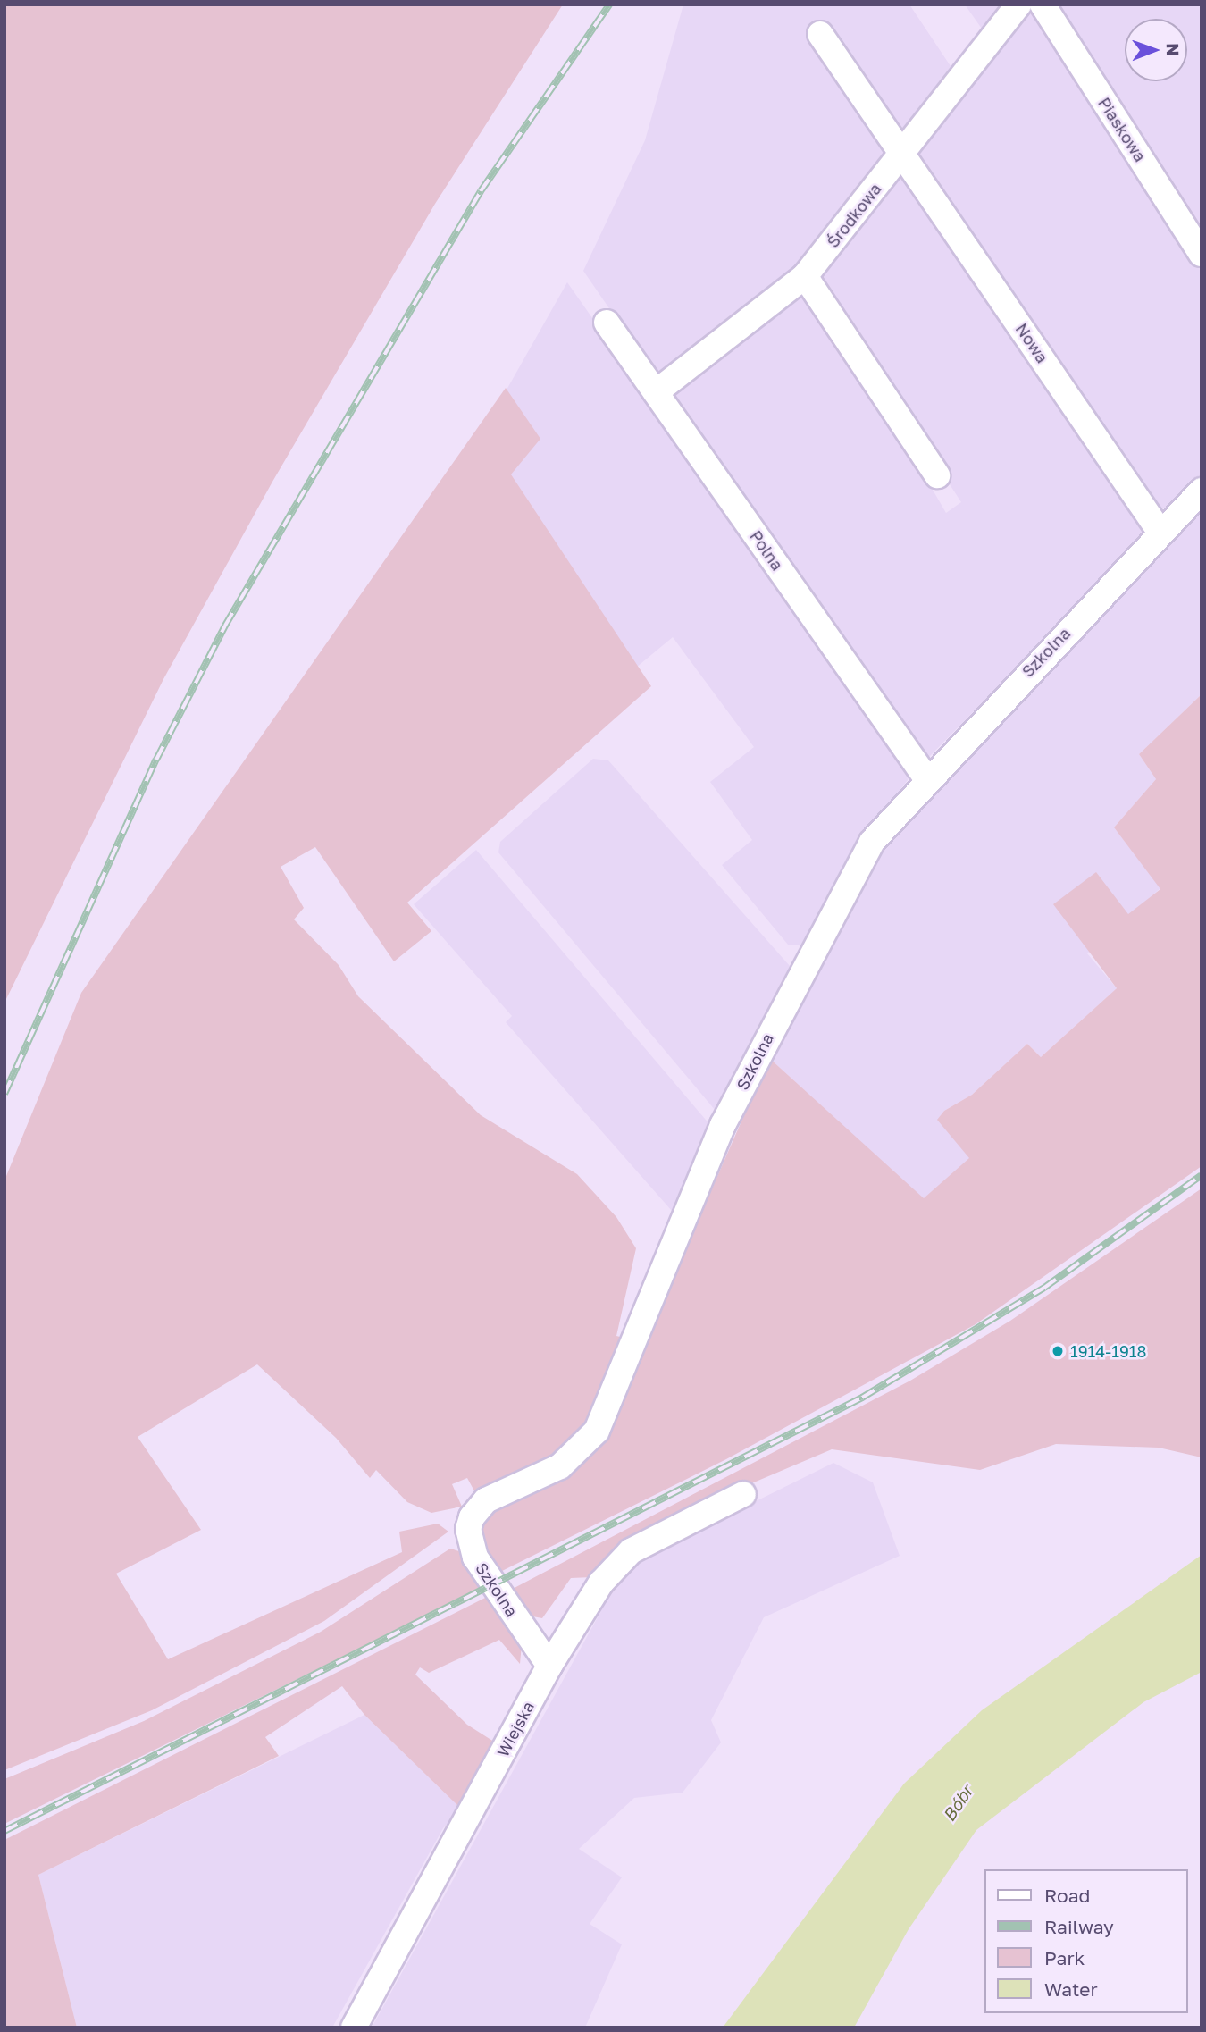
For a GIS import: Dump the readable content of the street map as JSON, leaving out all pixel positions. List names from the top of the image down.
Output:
{
  "streets": {
    "street": [
      "Piaskowa",
      "Środkowa",
      "Nowa",
      "Polna",
      "Szkolna",
      "Wiejska"
    ]
  },
  "crossings": [
    ["Środkowa", "Nowa"],
    ["Środkowa", "Polna"],
    ["Nowa", "Szkolna"],
    ["Polna", "Szkolna"],
    ["Szkolna", "Wiejska"]
  ],
  "water": ["Bóbr"],
  "places": ["1914-1918"],
  "legend": [
    "Road",
    "Railway",
    "Park",
    "Water"
  ],
  "north": "right"
}
